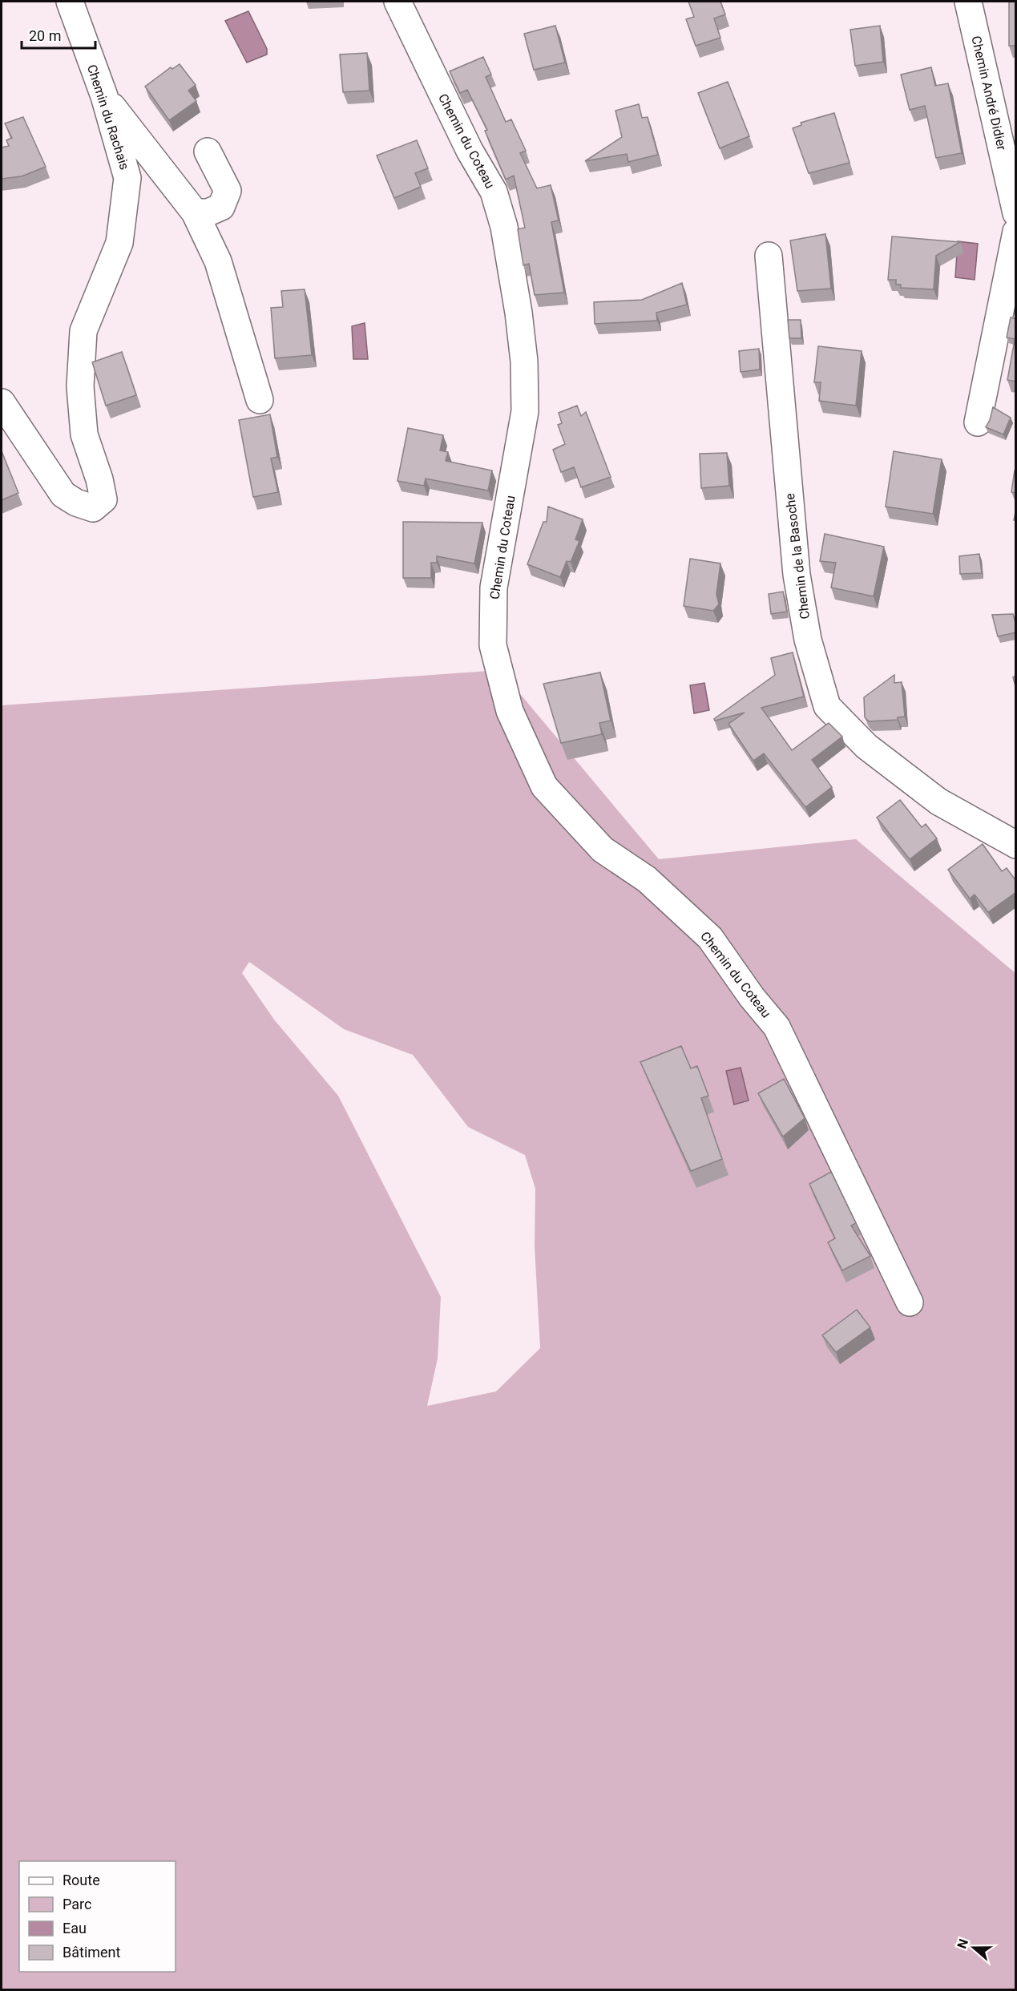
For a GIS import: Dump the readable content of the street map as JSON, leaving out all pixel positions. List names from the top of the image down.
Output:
{
  "streets": {
    "street": [
      "Chemin André Didier",
      "Chemin du Rachais",
      "Chemin du Coteau",
      "Chemin de la Basoche"
    ]
  },
  "legend": [
    "Route",
    "Parc",
    "Eau",
    "Bâtiment"
  ],
  "scale_bar": "20 m",
  "north": "left"
}
